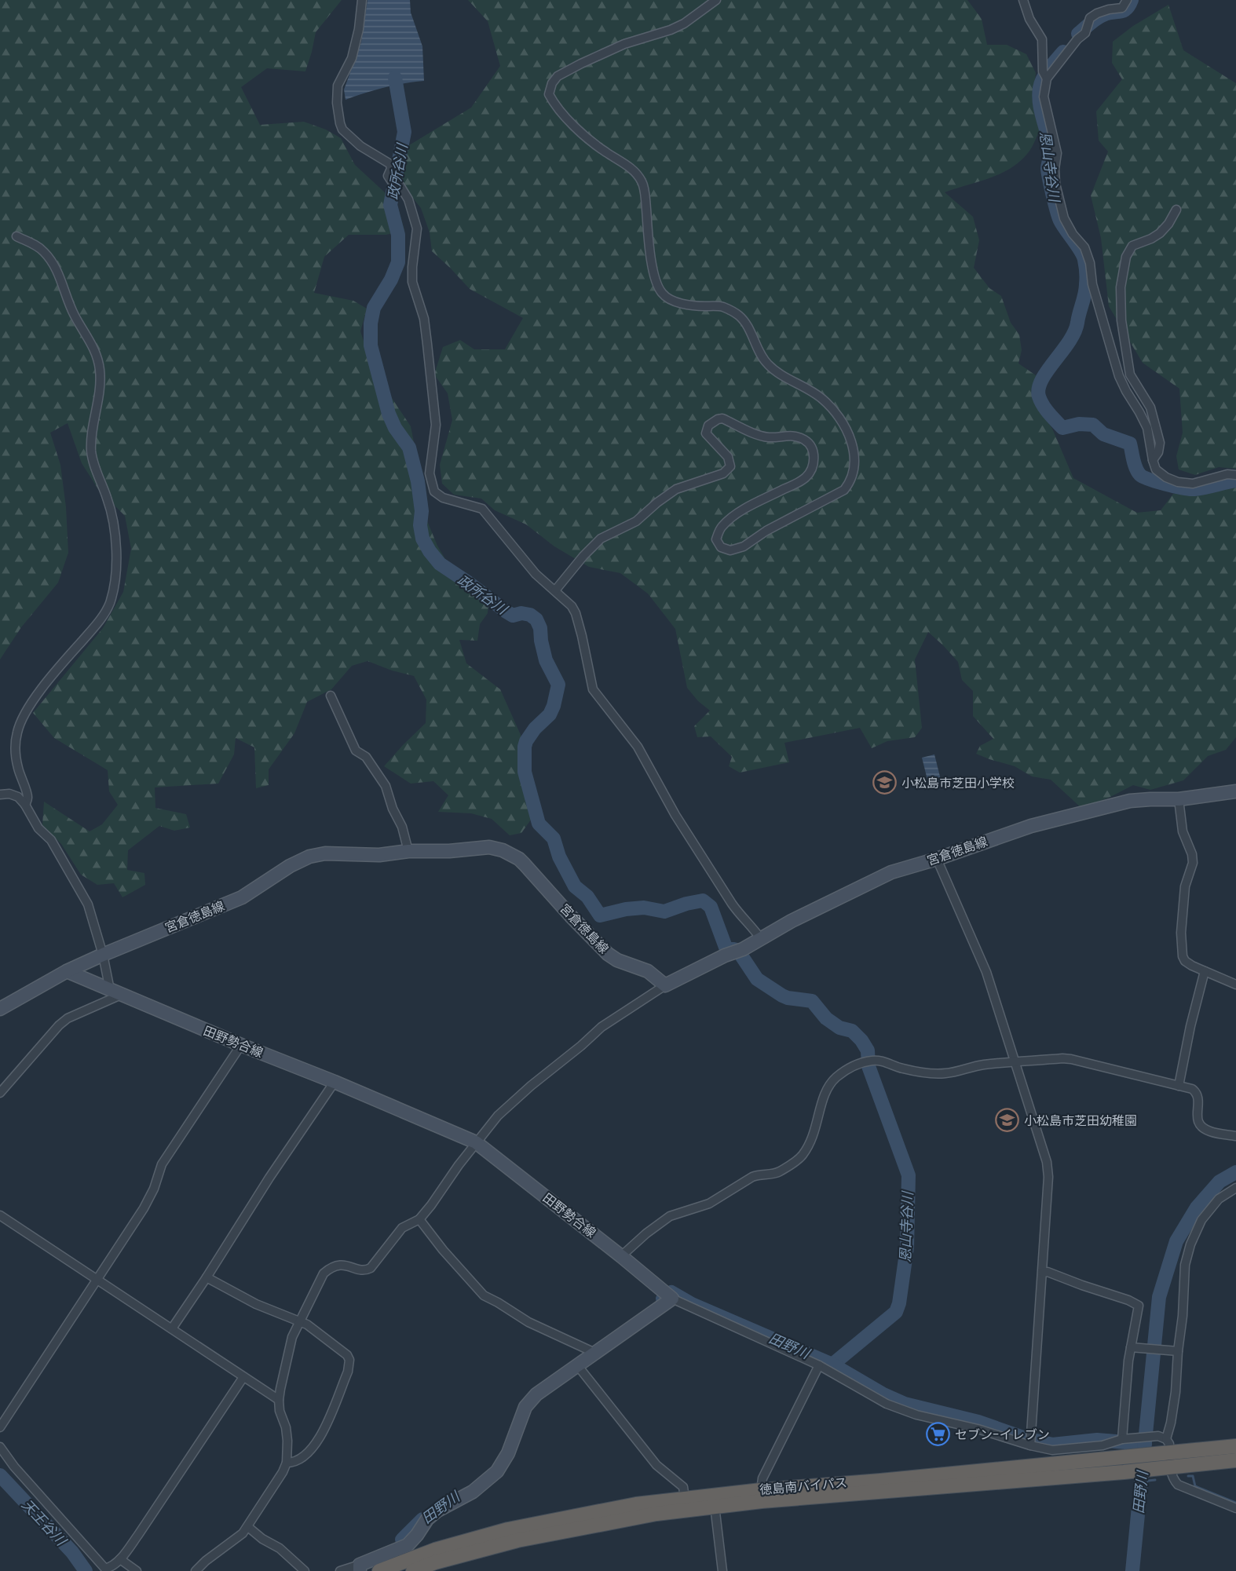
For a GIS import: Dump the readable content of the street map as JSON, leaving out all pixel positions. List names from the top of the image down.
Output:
{
  "streets": {
    "highway": ["徳島南バイパス"],
    "main road": ["宮倉徳島線", "田野勢合線"]
  },
  "crossings": [
    ["宮倉徳島線", "田野勢合線"]
  ],
  "water": [
    "恩山寺谷川",
    "政所谷川",
    "田野川",
    "天王谷川"
  ],
  "places": {
    "school or university": ["小松島市芝田小学校", "小松島市芝田幼稚園"],
    "supermarket": ["セブン-イレブン"]
  }
}
